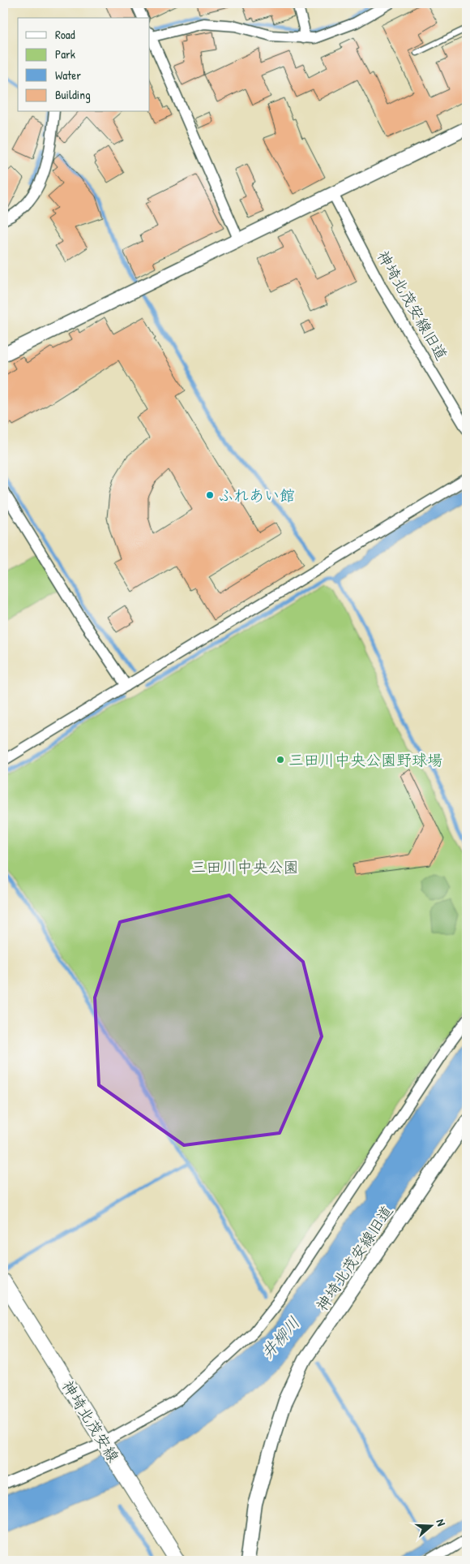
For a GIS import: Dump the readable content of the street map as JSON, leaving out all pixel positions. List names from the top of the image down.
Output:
{
  "streets": {
    "main road": ["神埼北茂安線"],
    "street": ["神埼北茂安線旧道"]
  },
  "water": ["井柳川"],
  "parks": ["三田川中央公園"],
  "places": ["ふれあい館", "三田川中央公園野球場"],
  "legend": [
    "Road",
    "Park",
    "Water",
    "Building"
  ],
  "north": "right"
}
